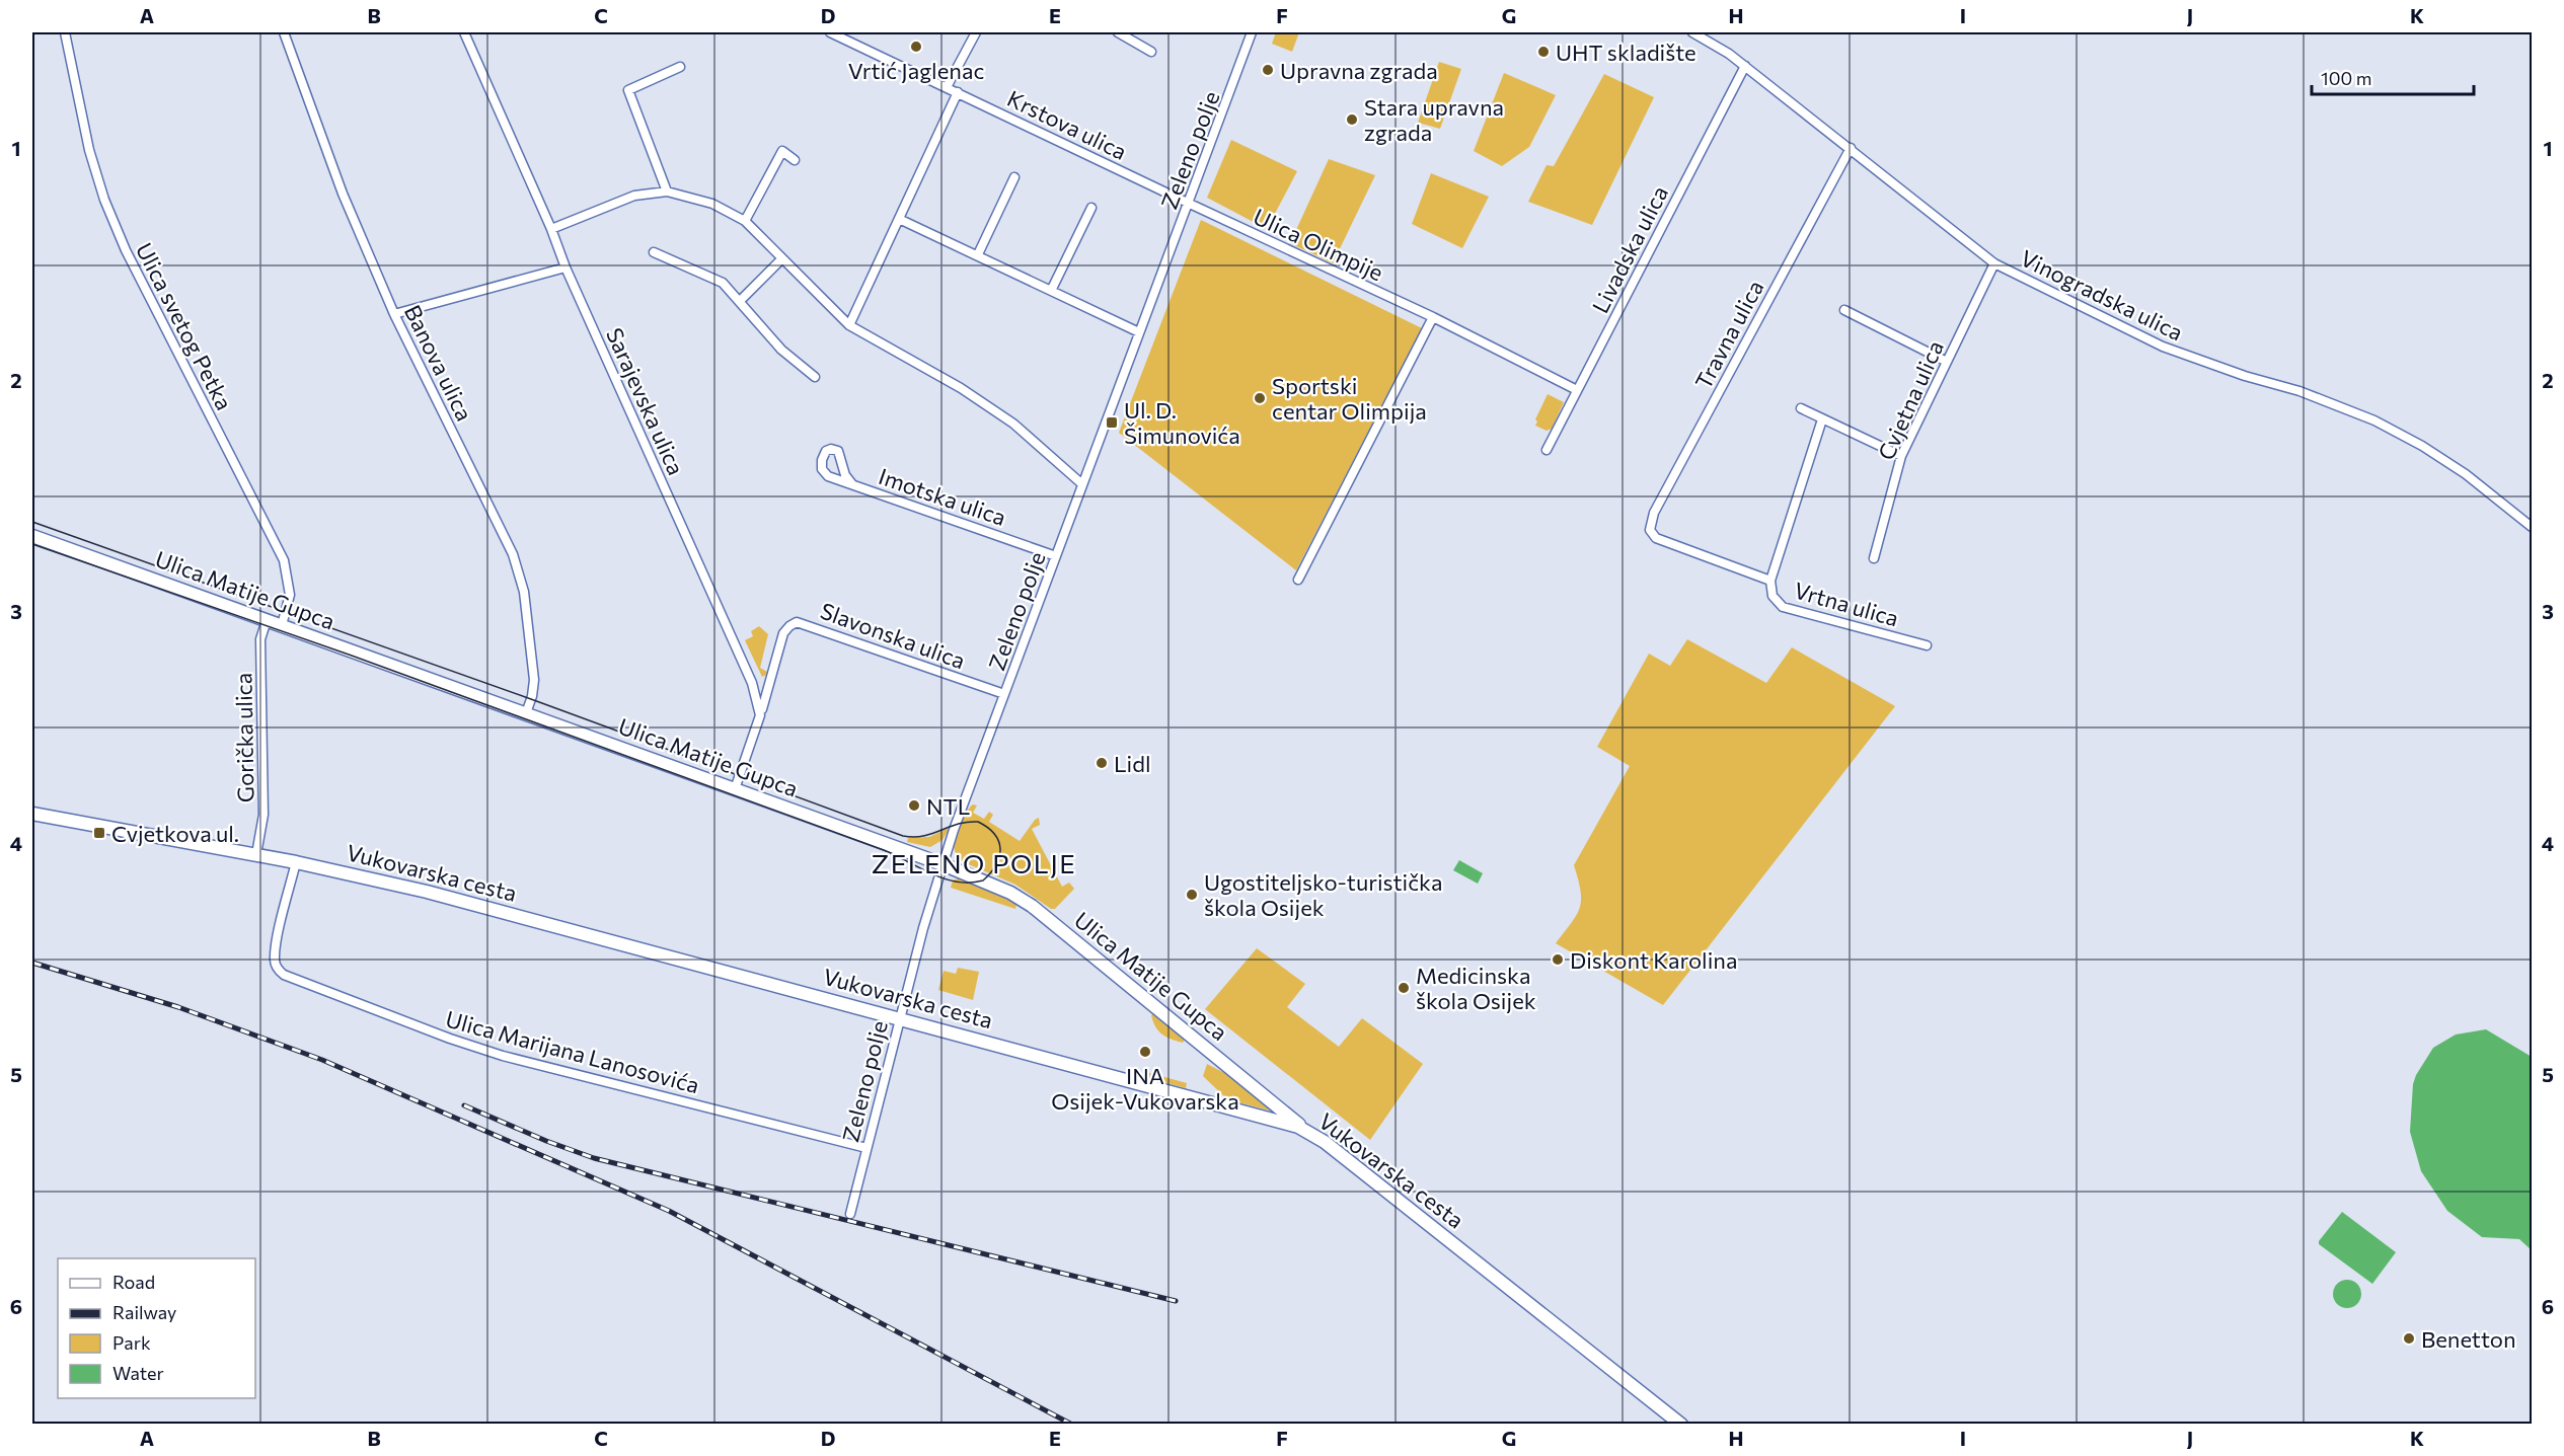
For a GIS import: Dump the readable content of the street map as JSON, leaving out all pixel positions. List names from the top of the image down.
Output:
{
  "streets": {
    "main road": ["Ulica Matije Gupca", "Vukovarska cesta"],
    "street": [
      "Krstova ulica",
      "Zeleno polje",
      "Ulica Olimpije",
      "Livadska ulica",
      "Vinogradska ulica",
      "Ulica svetog Petka",
      "Travna ulica",
      "Banova ulica",
      "Cvjetna ulica",
      "Sarajevska ulica",
      "Imotska ulica",
      "Vrtna ulica",
      "Slavonska ulica",
      "Gorička ulica",
      "Ulica Marijana Lanosovića"
    ]
  },
  "crossings": [
    ["Krstova ulica", "Zeleno polje"],
    ["Krstova ulica", "Ulica Olimpije"],
    ["Zeleno polje", "Ulica Olimpije"],
    ["Zeleno polje", "Imotska ulica"],
    ["Zeleno polje", "Ulica Matije Gupca"],
    ["Zeleno polje", "Slavonska ulica"],
    ["Zeleno polje", "Vukovarska cesta"],
    ["Zeleno polje", "Ulica Marijana Lanosovića"],
    ["Ulica Olimpije", "Livadska ulica"],
    ["Livadska ulica", "Vinogradska ulica"],
    ["Vinogradska ulica", "Travna ulica"],
    ["Vinogradska ulica", "Cvjetna ulica"],
    ["Ulica svetog Petka", "Ulica Matije Gupca"],
    ["Travna ulica", "Vrtna ulica"],
    ["Banova ulica", "Ulica Matije Gupca"],
    ["Sarajevska ulica", "Slavonska ulica"],
    ["Ulica Matije Gupca", "Gorička ulica"],
    ["Ulica Matije Gupca", "Vukovarska cesta"],
    ["Gorička ulica", "Vukovarska cesta"],
    ["Vukovarska cesta", "Ulica Marijana Lanosovića"]
  ],
  "districts": ["ZELENO POLJE"],
  "places": {
    "other": [
      "Vrtić Jaglenac",
      "UHT skladište",
      "Upravna zgrada",
      "Stara upravna zgrada",
      "Sportski centar Olimpija",
      "Lidl",
      "NTL",
      "Ugostiteljsko-turistička škola Osijek",
      "Diskont Karolina",
      "Medicinska škola Osijek",
      "INA Osijek-Vukovarska",
      "Benetton"
    ],
    "transit": ["Ul. D. Šimunovića", "Cvjetkova ul."]
  },
  "legend": [
    "Road",
    "Railway",
    "Park",
    "Water"
  ],
  "scale_bar": "100 m",
  "grid": {
    "columns": [
      "A",
      "B",
      "C",
      "D",
      "E",
      "F",
      "G",
      "H",
      "I",
      "J",
      "K"
    ],
    "rows": [
      "1",
      "2",
      "3",
      "4",
      "5",
      "6"
    ]
  }
}
